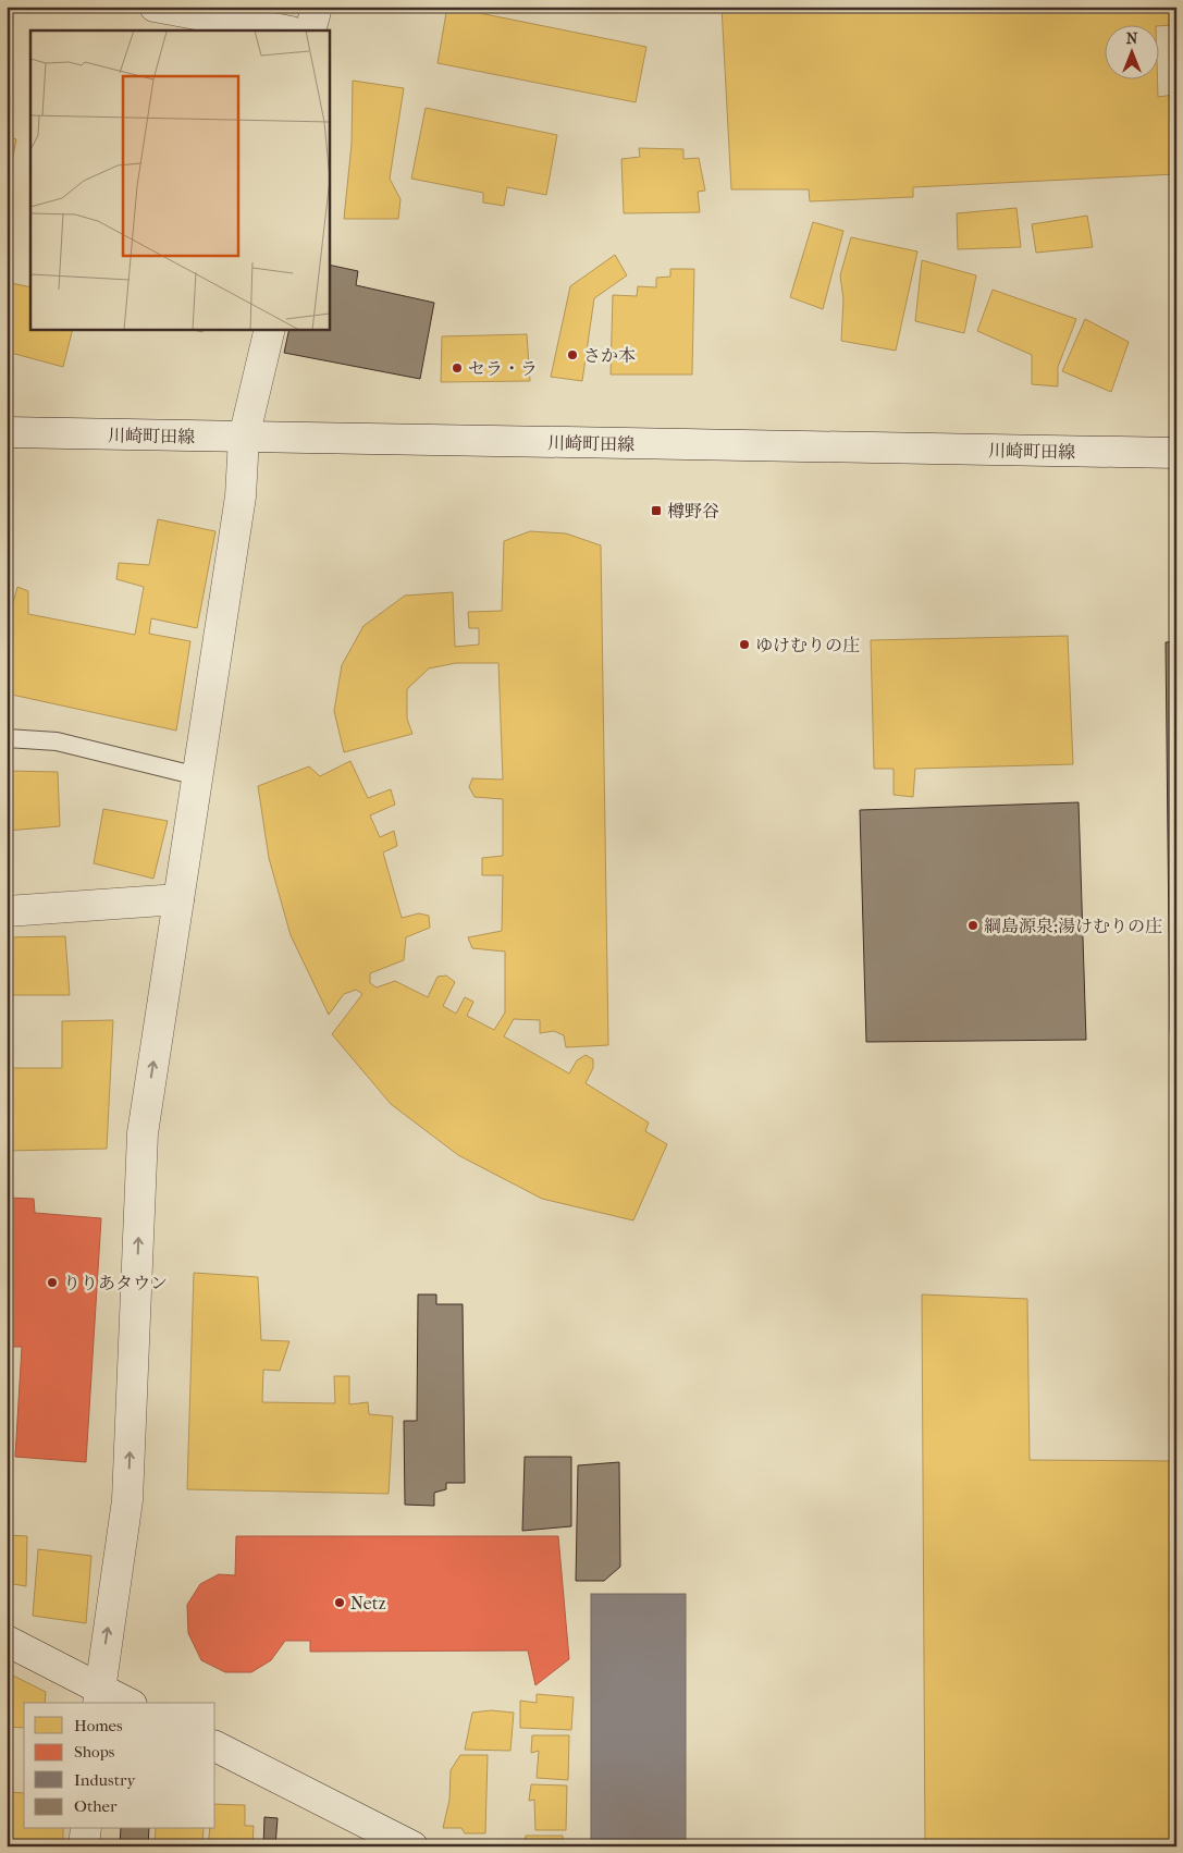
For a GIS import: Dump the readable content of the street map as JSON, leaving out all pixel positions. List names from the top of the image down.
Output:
{
  "streets": {
    "street": ["川崎町田線"]
  },
  "places": {
    "other": [
      "さか本",
      "セラ・ラ",
      "ゆけむりの庄",
      "綱島源泉;湯けむりの庄",
      "りりあタウン",
      "Netz"
    ],
    "transit": ["樽野谷"]
  },
  "legend": [
    "Homes",
    "Shops",
    "Industry",
    "Other"
  ],
  "north": "top"
}
